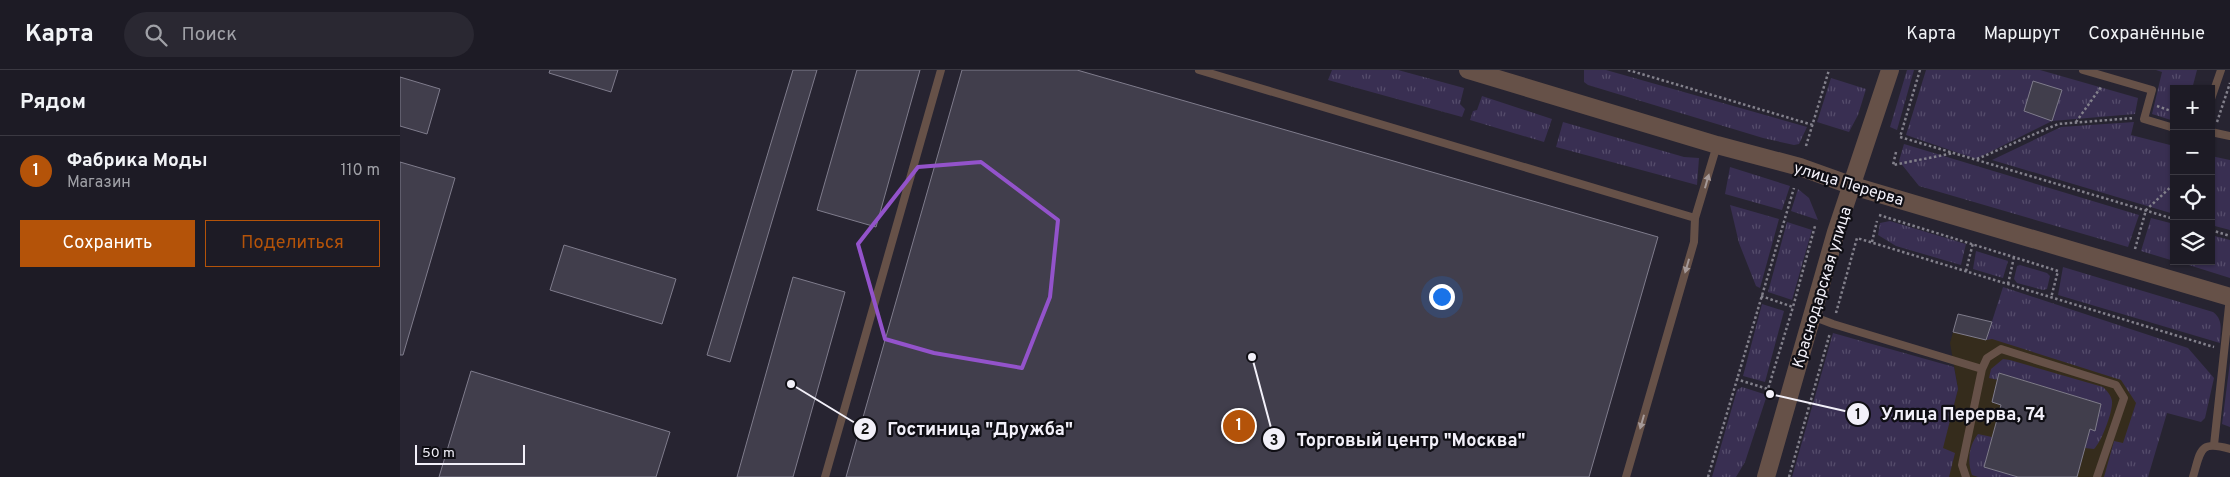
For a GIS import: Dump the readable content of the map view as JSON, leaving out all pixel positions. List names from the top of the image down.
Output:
{
  "streets": {
    "street": ["улица Перерва", "Краснодарская улица"]
  },
  "crossings": [
    ["улица Перерва", "Краснодарская улица"]
  ],
  "places": ["Торговый центр \"Москва\"", "Гостиница \"Дружба\"", "Улица Перерва, 74"],
  "scale_bar": "50 m",
  "page": {
    "header": "Карта",
    "search": "Поиск",
    "nav": ["Карта", "Маршрут", "Сохранённые"],
    "heading": "Рядом",
    "map_buttons": ["+", "−"],
    "list": [
      {
        "mark": "1",
        "name": "Фабрика Моды",
        "note": "Магазин",
        "value": "110 m"
      }
    ],
    "buttons": ["Сохранить", "Поделиться"],
    "pins": "1",
    "scale": "50 m"
  }
}
